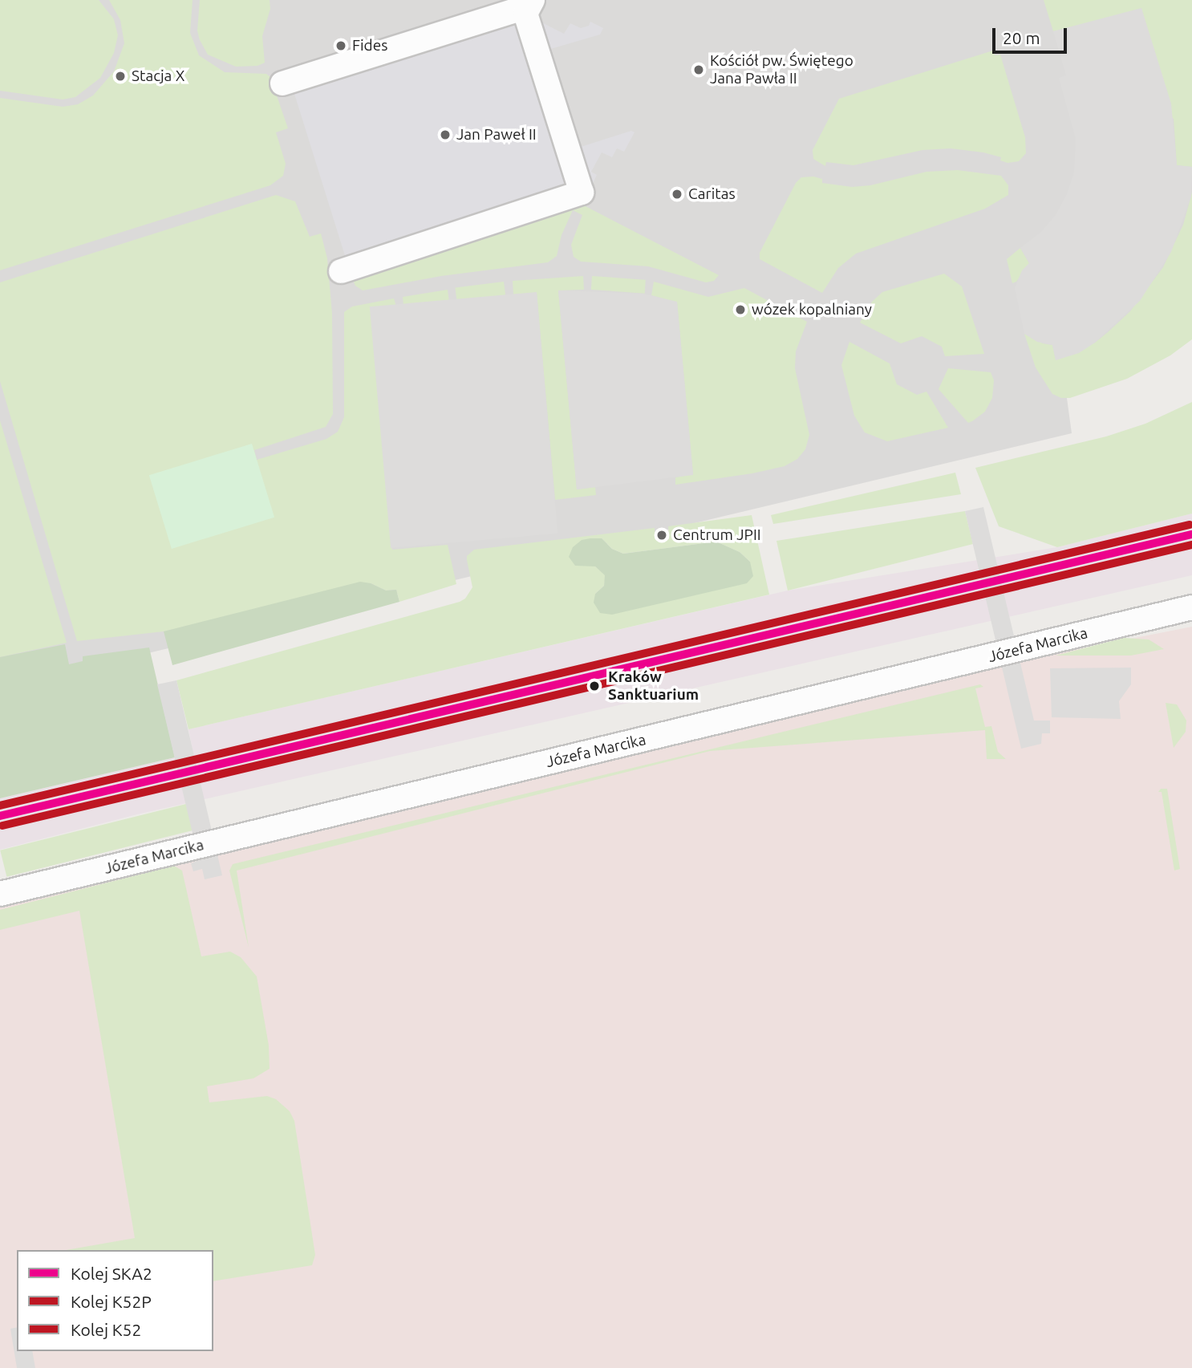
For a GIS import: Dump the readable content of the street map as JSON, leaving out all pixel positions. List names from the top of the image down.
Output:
{
  "streets": {
    "street": ["Józefa Marcika"]
  },
  "places": [
    "Fides",
    "Kościół pw. Świętego Jana Pawła II",
    "Stacja X",
    "Jan Paweł II",
    "Caritas",
    "wózek kopalniany",
    "Centrum JPII",
    "Kraków Sanktuarium"
  ],
  "lines": ["rail line K52", "rail line SKA2", "rail line K52P"],
  "legend": ["Kolej SKA2", "Kolej K52P", "Kolej K52"],
  "scale_bar": "20 m"
}
